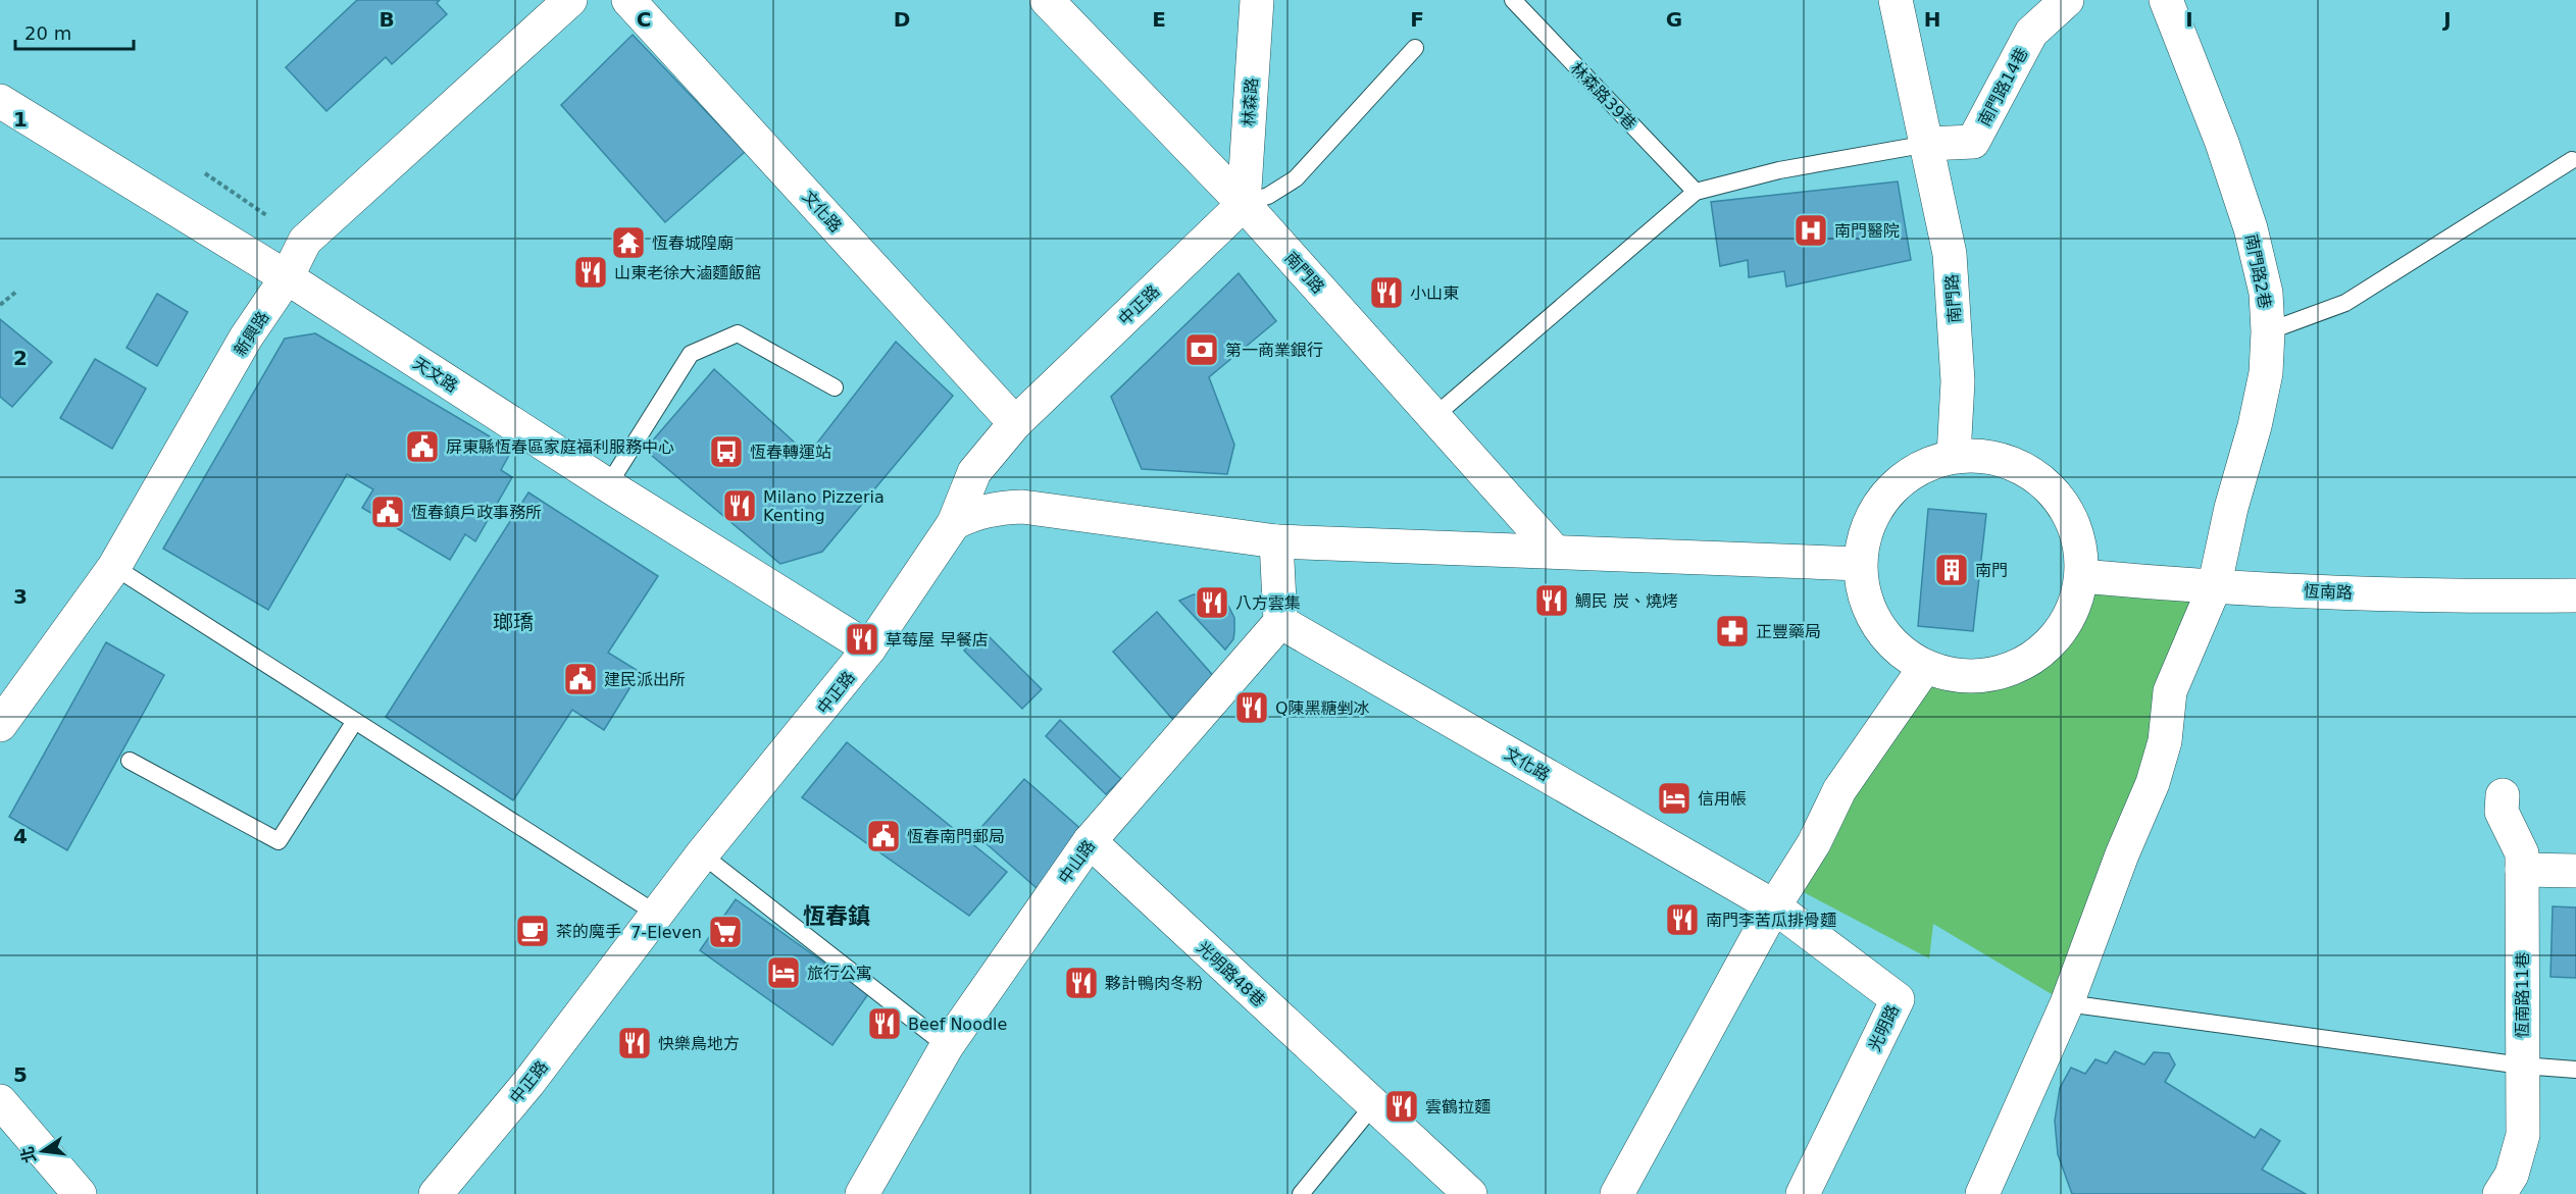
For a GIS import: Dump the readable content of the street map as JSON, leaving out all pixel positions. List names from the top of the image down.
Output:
{
  "streets": {
    "street": [
      "南門路14巷",
      "林森路",
      "文化路",
      "南門路2巷",
      "南門路",
      "中正路",
      "新興路",
      "天文路",
      "恆南路",
      "中山路",
      "光明路48巷",
      "恆南路11巷",
      "光明路"
    ],
    "lane": ["林森路39巷"]
  },
  "crossings": [
    ["南門路14巷", "南門路"],
    ["林森路", "南門路"],
    ["林森路", "中正路"],
    ["文化路", "中正路"],
    ["文化路", "中山路"],
    ["文化路", "光明路"],
    ["南門路2巷", "恆南路"],
    ["南門路", "中正路"],
    ["中正路", "天文路"],
    ["新興路", "天文路"],
    ["中山路", "光明路48巷"]
  ],
  "districts": ["瑯𤩝", "恆春鎮"],
  "places": {
    "hospital": ["南門醫院"],
    "temple": ["恆春城隍廟"],
    "restaurant": [
      "山東老徐大滷麵飯館",
      "小山東",
      "Milano Pizzeria Kenting",
      "鯛民 炭、燒烤",
      "八方雲集",
      "草莓屋 早餐店",
      "Q陳黑糖剉冰",
      "南門李苦瓜排骨麵",
      "夥計鴨肉冬粉",
      "Beef Noodle",
      "快樂鳥地方",
      "雲鶴拉麵"
    ],
    "bank": ["第一商業銀行"],
    "public building": [
      "屏東縣恆春區家庭福利服務中心",
      "恆春鎮戶政事務所",
      "建民派出所",
      "恆春南門郵局"
    ],
    "bus stop": ["恆春轉運站"],
    "building": ["南門"],
    "pharmacy": ["正豐藥局"],
    "hotel": ["信用帳", "旅行公寓"],
    "cafe": ["茶的魔手"],
    "supermarket": ["7-Eleven"]
  },
  "scale_bar": "20 m",
  "north": "left",
  "grid": {
    "columns": [
      "B",
      "C",
      "D",
      "E",
      "F",
      "G",
      "H",
      "I",
      "J"
    ],
    "rows": [
      "1",
      "2",
      "3",
      "4",
      "5"
    ]
  }
}
